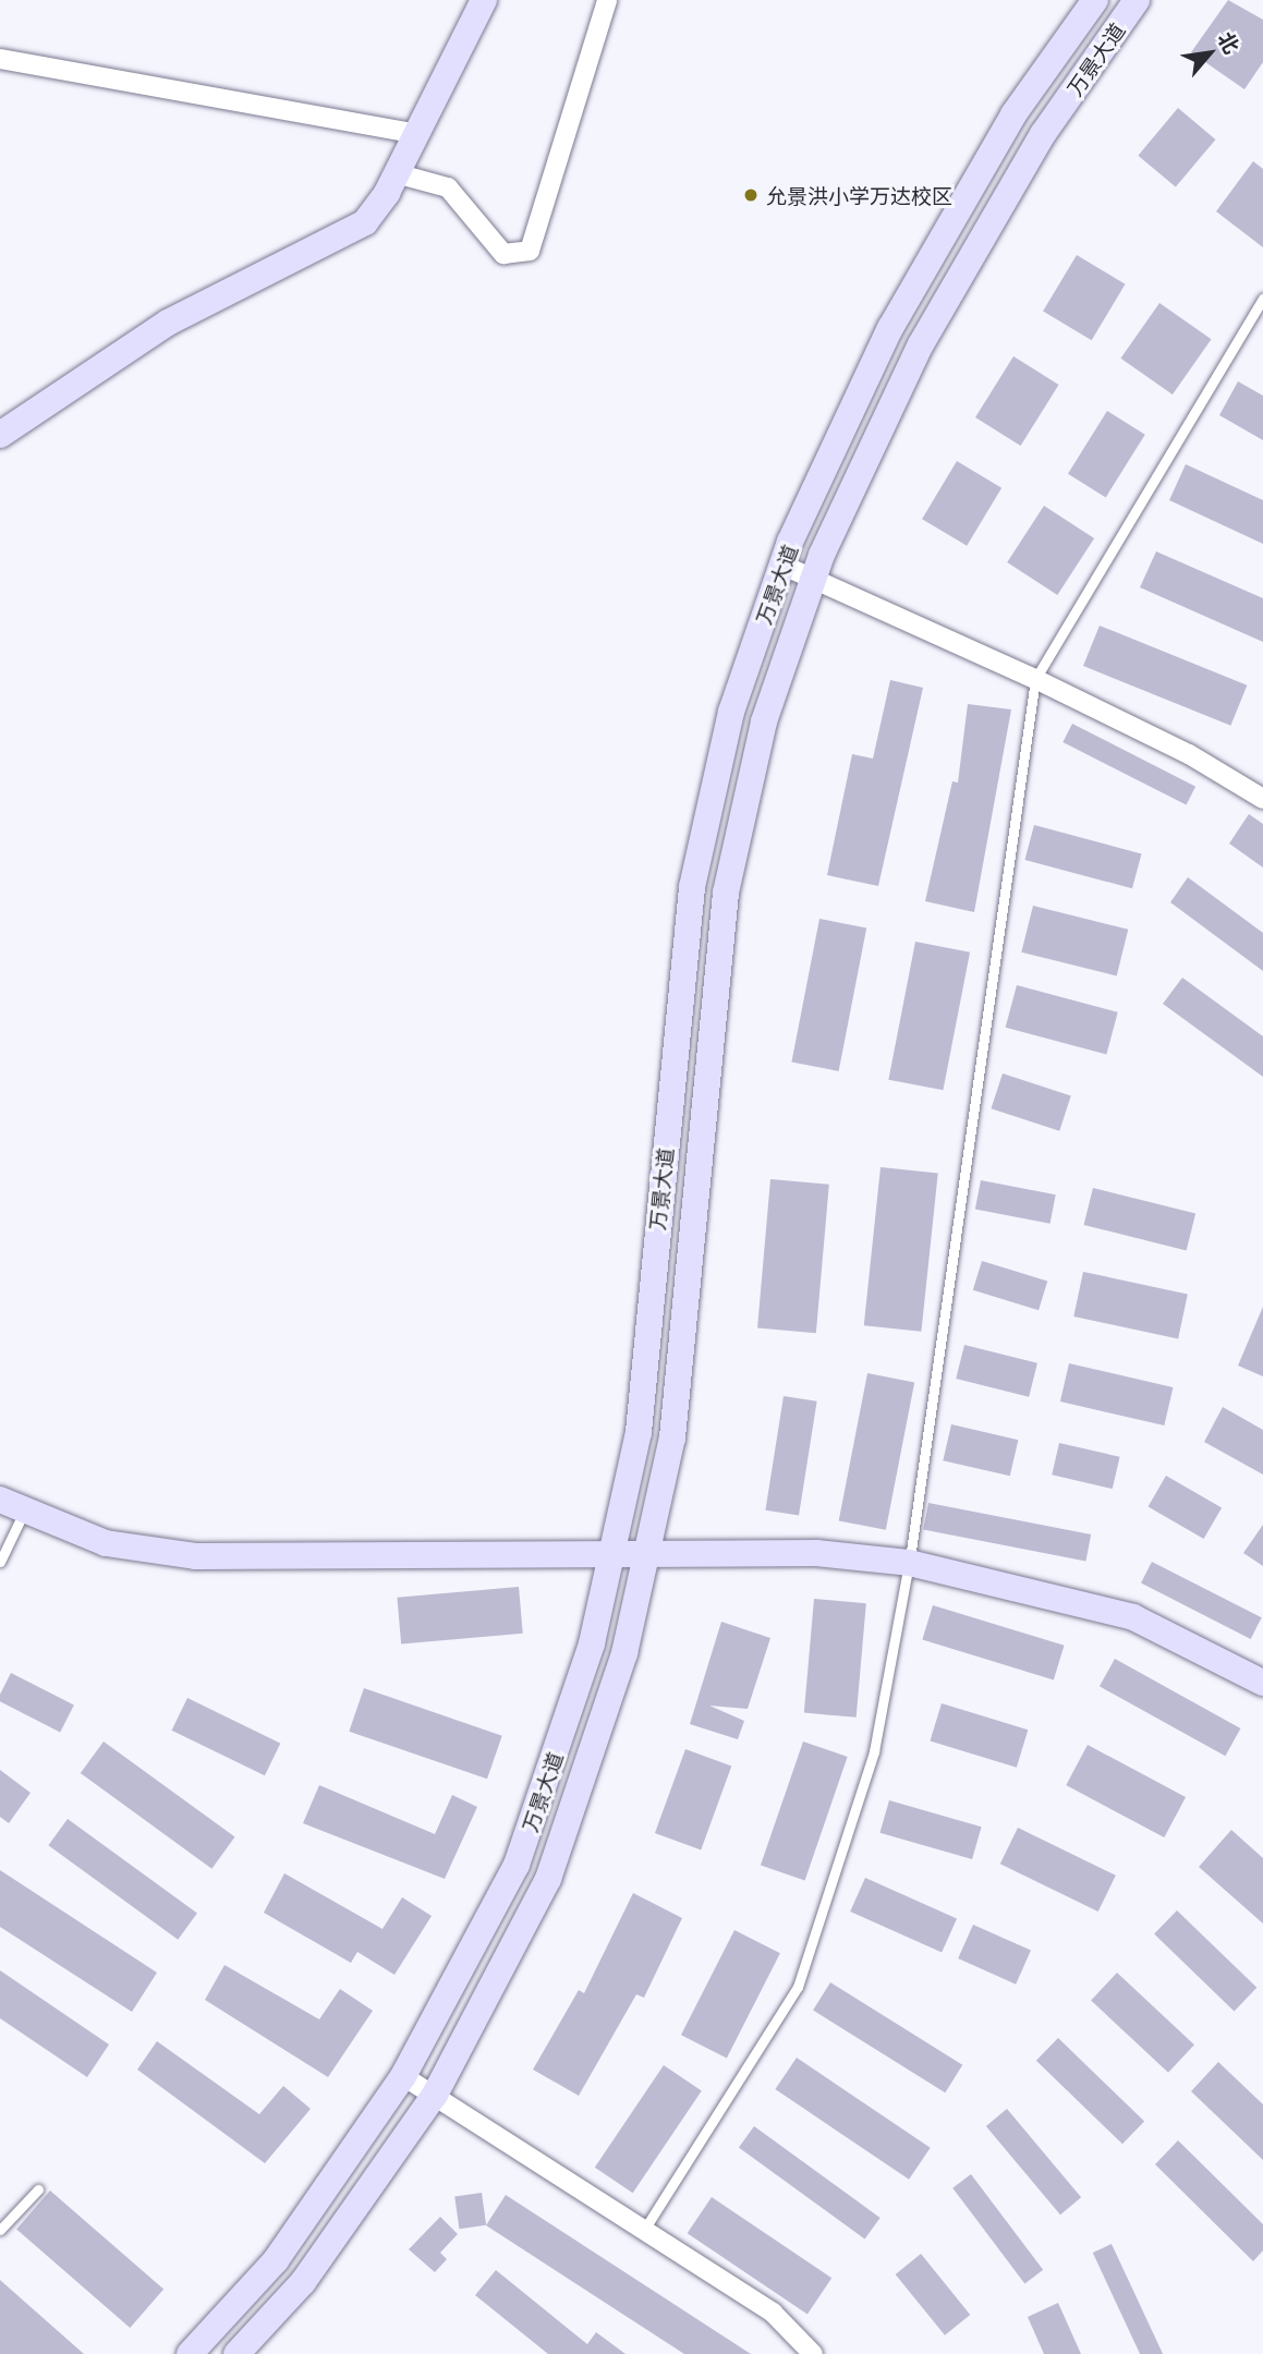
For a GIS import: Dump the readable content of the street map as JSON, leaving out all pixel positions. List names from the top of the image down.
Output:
{
  "streets": {
    "main road": ["万景大道"]
  },
  "places": ["允景洪小学万达校区"],
  "north": "top right"
}
